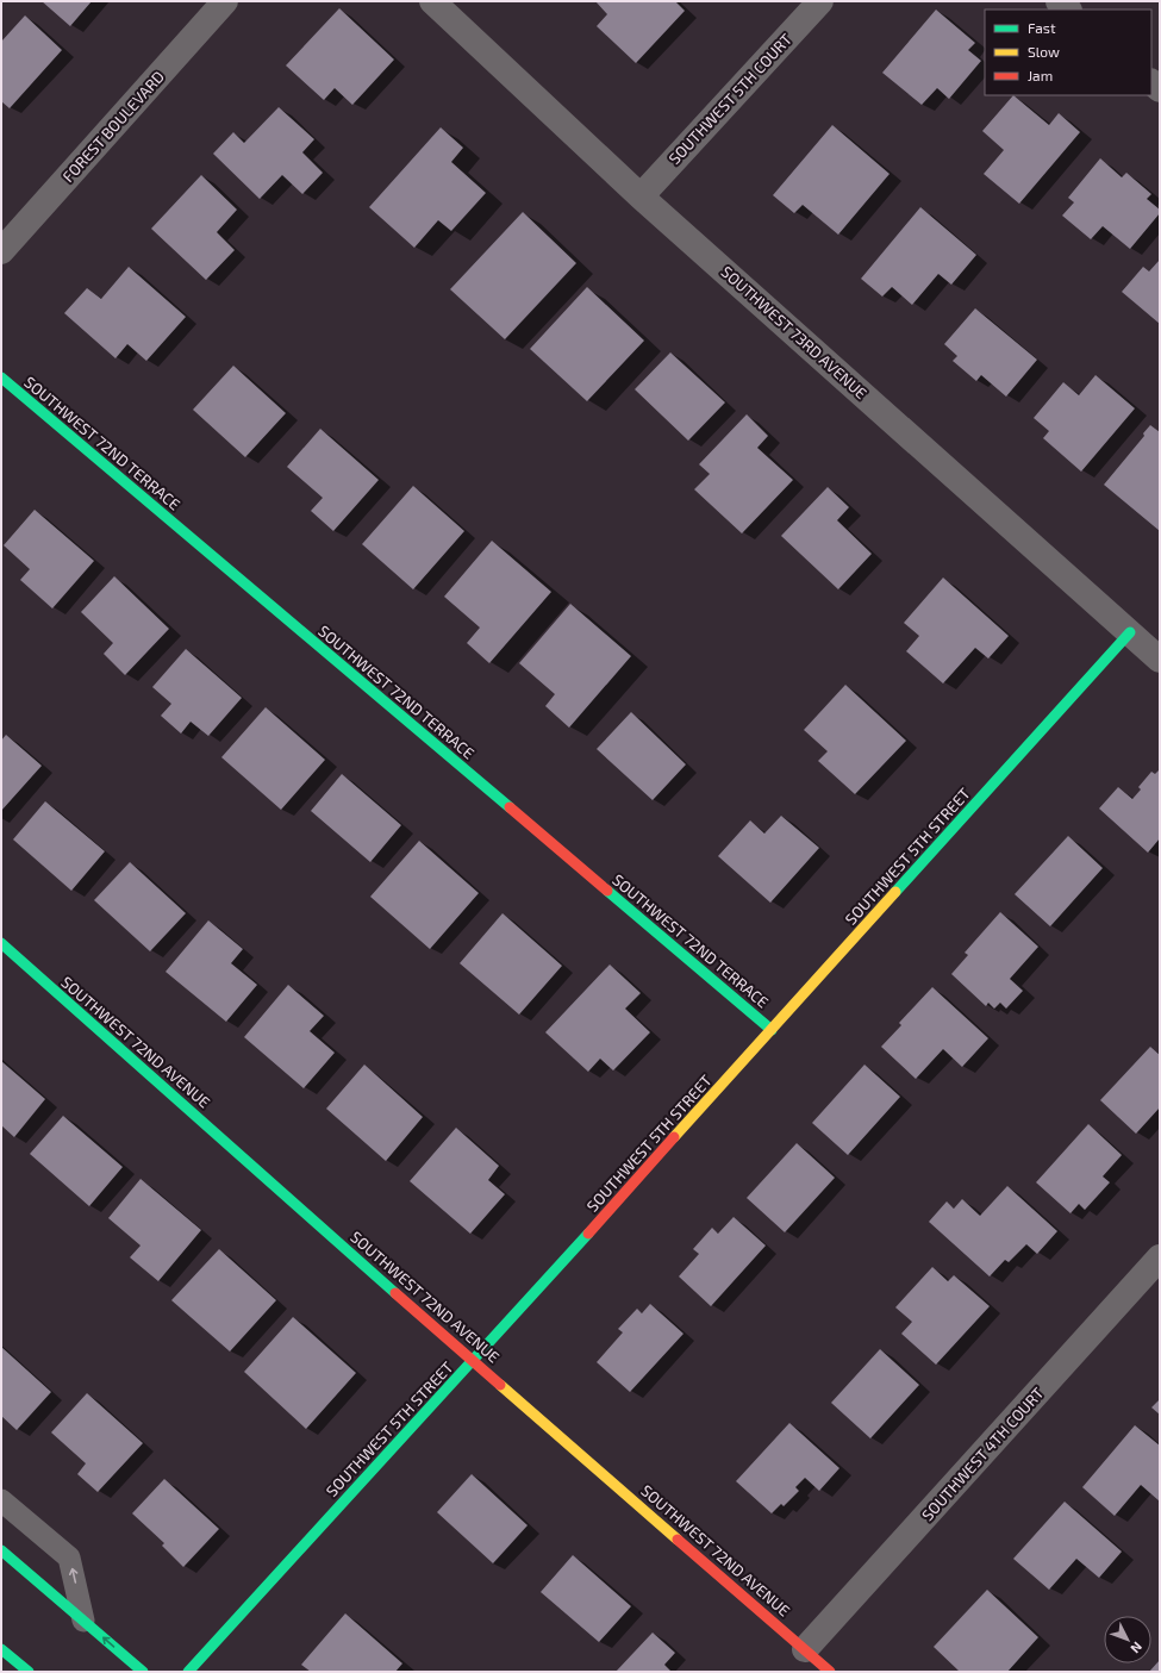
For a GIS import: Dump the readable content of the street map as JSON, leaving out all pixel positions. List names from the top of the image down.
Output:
{
  "streets": {
    "street": [
      "SOUTHWEST 5TH COURT",
      "FOREST BOULEVARD",
      "SOUTHWEST 73RD AVENUE",
      "SOUTHWEST 72ND TERRACE",
      "SOUTHWEST 5TH STREET",
      "SOUTHWEST 72ND AVENUE",
      "SOUTHWEST 4TH COURT"
    ]
  },
  "crossings": [
    ["SOUTHWEST 5TH COURT", "SOUTHWEST 73RD AVENUE"],
    ["SOUTHWEST 73RD AVENUE", "SOUTHWEST 5TH STREET"],
    ["SOUTHWEST 72ND TERRACE", "SOUTHWEST 5TH STREET"],
    ["SOUTHWEST 5TH STREET", "SOUTHWEST 72ND AVENUE"],
    ["SOUTHWEST 72ND AVENUE", "SOUTHWEST 4TH COURT"]
  ],
  "legend": ["Fast", "Slow", "Jam"],
  "north": "bottom right"
}
